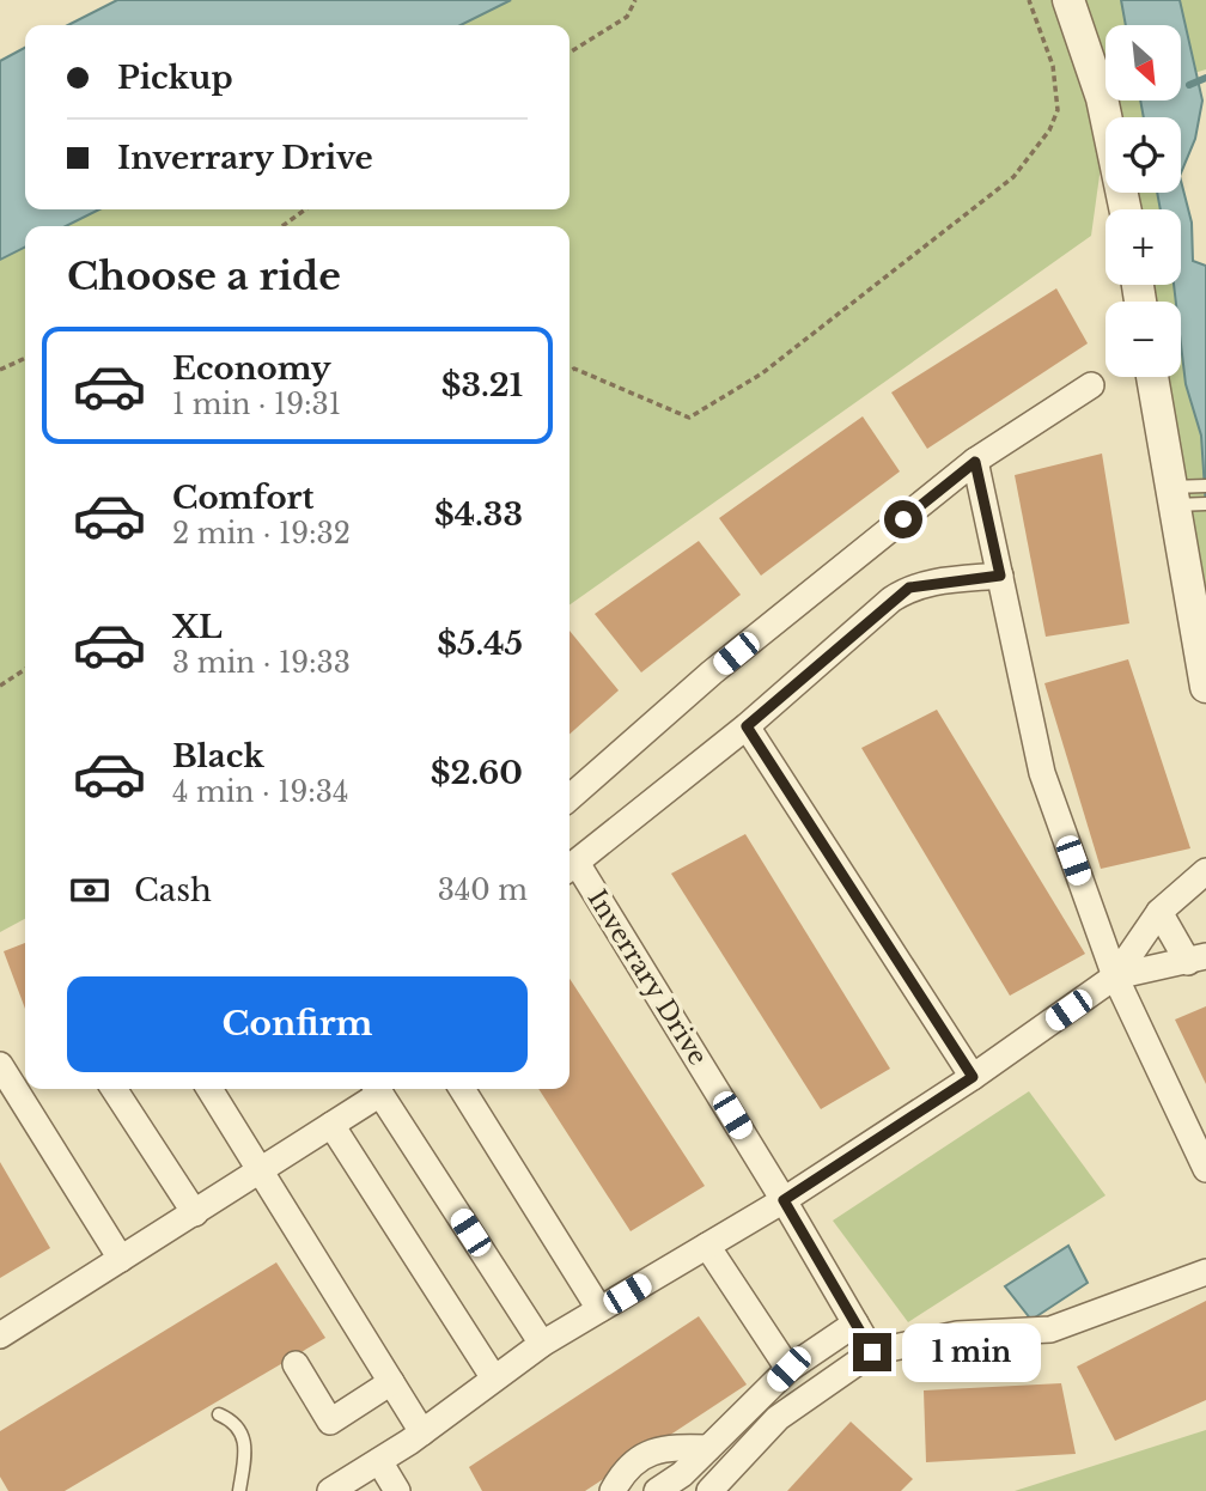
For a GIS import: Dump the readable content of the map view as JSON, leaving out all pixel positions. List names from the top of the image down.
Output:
{
  "streets": {
    "street": ["Inverrary Drive"]
  },
  "north": "bottom right",
  "page": {
    "map_buttons": ["+", "−"],
    "banner": ["Pickup", "Inverrary Drive"],
    "heading": "Choose a ride",
    "list": [
      {
        "name": "Economy",
        "note": "1 min · 19:31",
        "value": "$3.21"
      },
      {
        "name": "Comfort",
        "note": "2 min · 19:32",
        "value": "$4.33"
      },
      {
        "name": "XL",
        "note": "3 min · 19:33",
        "value": "$5.45"
      },
      {
        "name": "Black",
        "note": "4 min · 19:34",
        "value": "$2.60"
      }
    ],
    "pay": ["Cash", "340 m"],
    "buttons": "Confirm",
    "bubble": "1 min"
  }
}
